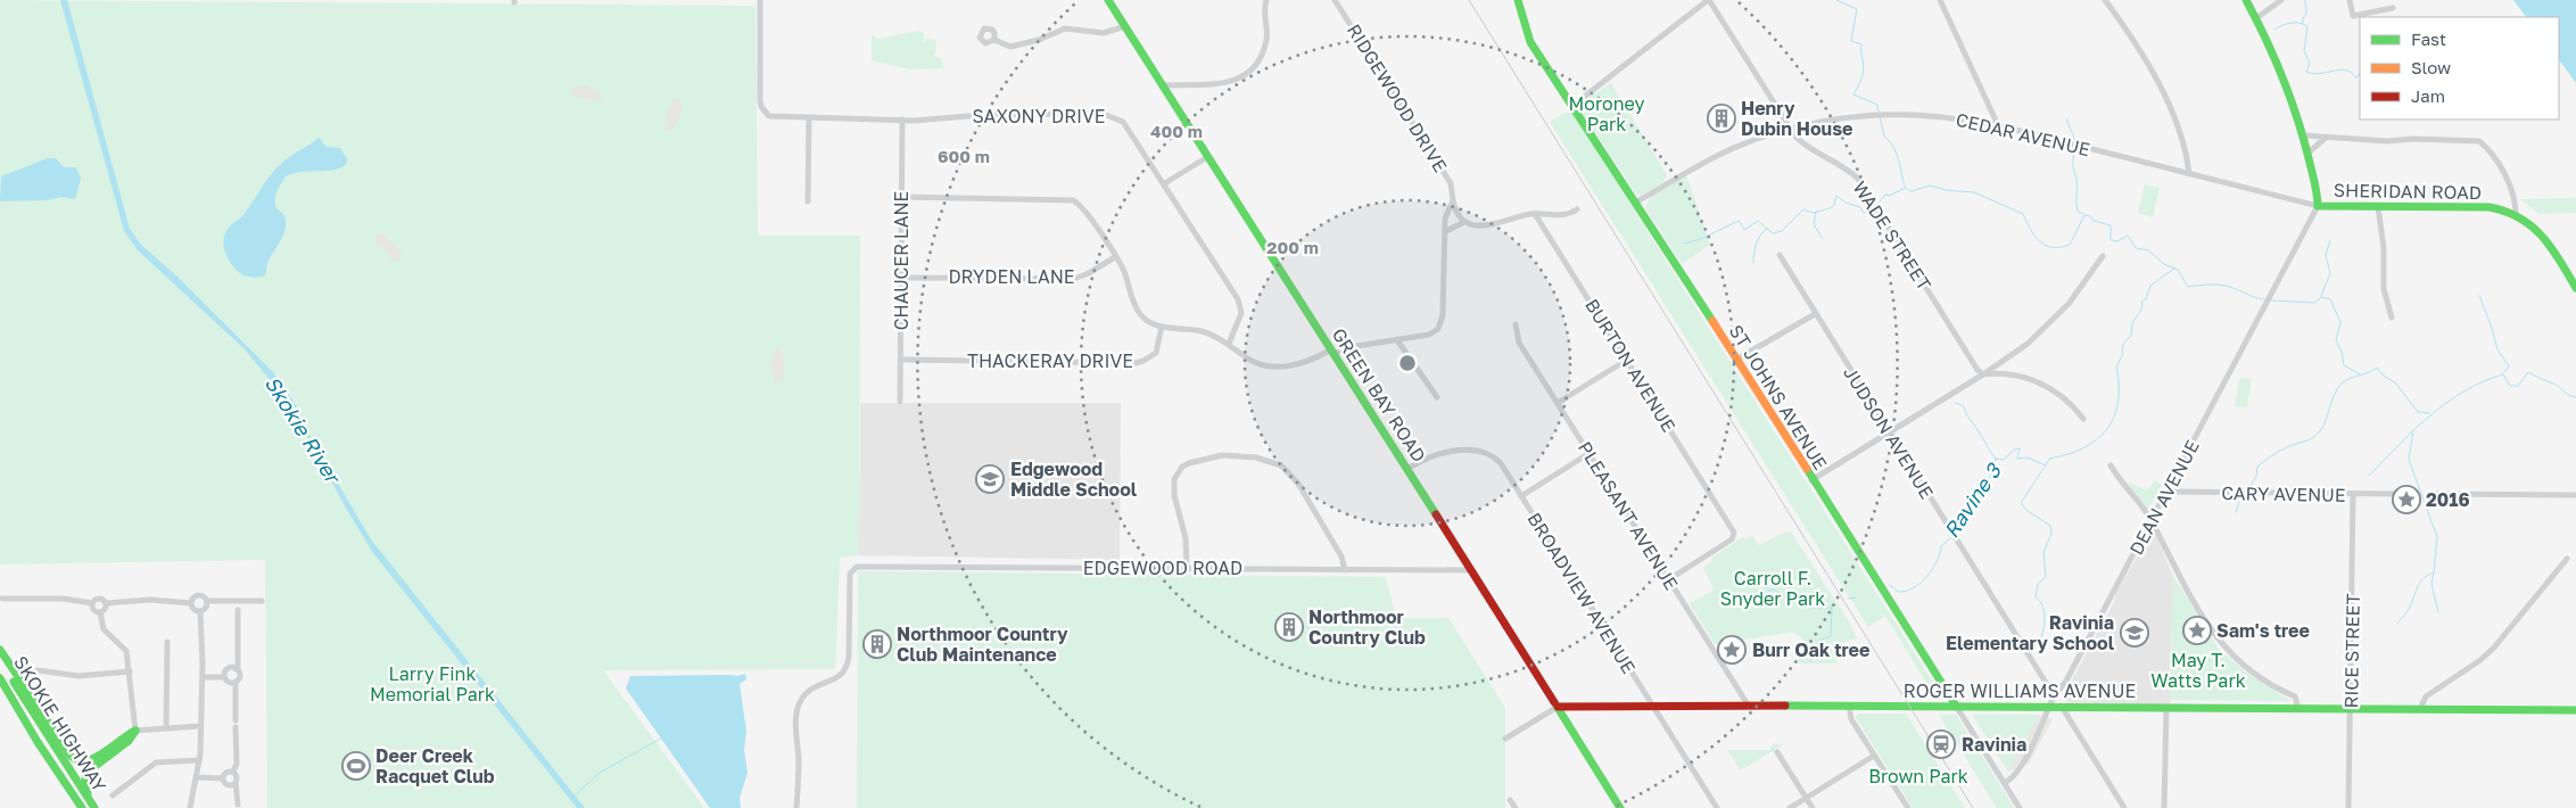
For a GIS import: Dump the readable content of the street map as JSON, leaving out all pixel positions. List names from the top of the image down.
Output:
{
  "streets": {
    "main road": [
      "SHERIDAN ROAD",
      "GREEN BAY ROAD",
      "ST JOHNS AVENUE",
      "ROGER WILLIAMS AVENUE",
      "SKOKIE HIGHWAY"
    ],
    "street": [
      "RIDGEWOOD DRIVE",
      "SAXONY DRIVE",
      "CEDAR AVENUE",
      "WADE STREET",
      "CHAUCER LANE",
      "DRYDEN LANE",
      "THACKERAY DRIVE",
      "BURTON AVENUE",
      "JUDSON AVENUE",
      "CARY AVENUE",
      "DEAN AVENUE",
      "PLEASANT AVENUE",
      "EDGEWOOD ROAD",
      "BROADVIEW AVENUE",
      "RICE STREET"
    ]
  },
  "crossings": [
    ["RIDGEWOOD DRIVE", "GREEN BAY ROAD"],
    ["SAXONY DRIVE", "CHAUCER LANE"],
    ["CEDAR AVENUE", "SHERIDAN ROAD"],
    ["CEDAR AVENUE", "WADE STREET"],
    ["CEDAR AVENUE", "ST JOHNS AVENUE"],
    ["CEDAR AVENUE", "DEAN AVENUE"],
    ["SHERIDAN ROAD", "DEAN AVENUE"],
    ["CHAUCER LANE", "DRYDEN LANE"],
    ["CHAUCER LANE", "THACKERAY DRIVE"],
    ["BURTON AVENUE", "PLEASANT AVENUE"],
    ["GREEN BAY ROAD", "EDGEWOOD ROAD"],
    ["GREEN BAY ROAD", "BROADVIEW AVENUE"],
    ["GREEN BAY ROAD", "ROGER WILLIAMS AVENUE"],
    ["ST JOHNS AVENUE", "DEAN AVENUE"],
    ["ST JOHNS AVENUE", "ROGER WILLIAMS AVENUE"],
    ["JUDSON AVENUE", "DEAN AVENUE"],
    ["CARY AVENUE", "DEAN AVENUE"],
    ["CARY AVENUE", "RICE STREET"],
    ["DEAN AVENUE", "ROGER WILLIAMS AVENUE"],
    ["PLEASANT AVENUE", "ROGER WILLIAMS AVENUE"],
    ["BROADVIEW AVENUE", "ROGER WILLIAMS AVENUE"],
    ["RICE STREET", "ROGER WILLIAMS AVENUE"]
  ],
  "water": ["Skokie River", "Ravine 3"],
  "parks": [
    "Moroney Park",
    "Carroll F. Snyder Park",
    "May T. Watts Park",
    "Larry Fink Memorial Park",
    "Brown Park"
  ],
  "places": {
    "building": ["Henry Dubin House", "Northmoor Country Club", "Northmoor Country Club Maintenance"],
    "school or university": ["Edgewood Middle School", "Ravinia Elementary School"],
    "place": ["2016", "Sam's tree", "Burr Oak tree"],
    "station": ["Ravinia"],
    "sports": ["Deer Creek Racquet Club"]
  },
  "legend": ["Fast", "Slow", "Jam"],
  "rings": ["400 m", "600 m", "200 m"]
}
